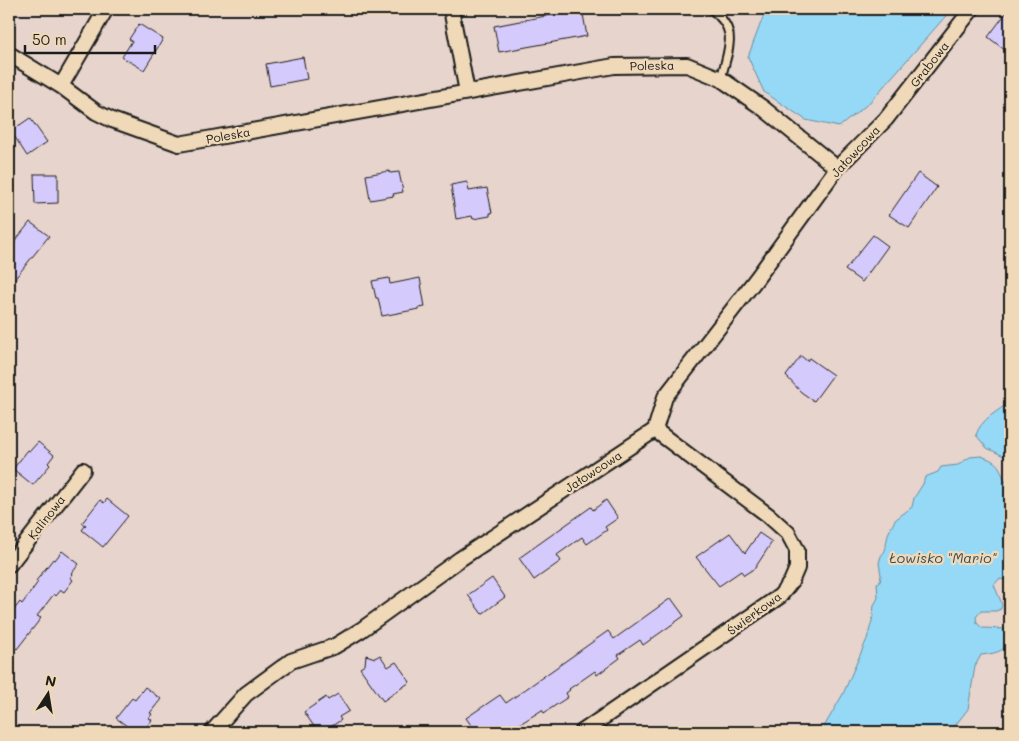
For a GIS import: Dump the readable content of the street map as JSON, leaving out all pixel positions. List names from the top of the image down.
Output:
{
  "streets": {
    "street": [
      "Grabowa",
      "Poleska",
      "Jałowcowa",
      "Kalinowa",
      "Świerkowa"
    ]
  },
  "crossings": [
    ["Grabowa", "Jałowcowa"],
    ["Poleska", "Jałowcowa"],
    ["Jałowcowa", "Świerkowa"]
  ],
  "water": ["Łowisko \"Mario\""],
  "scale_bar": "50 m",
  "north": "top"
}
